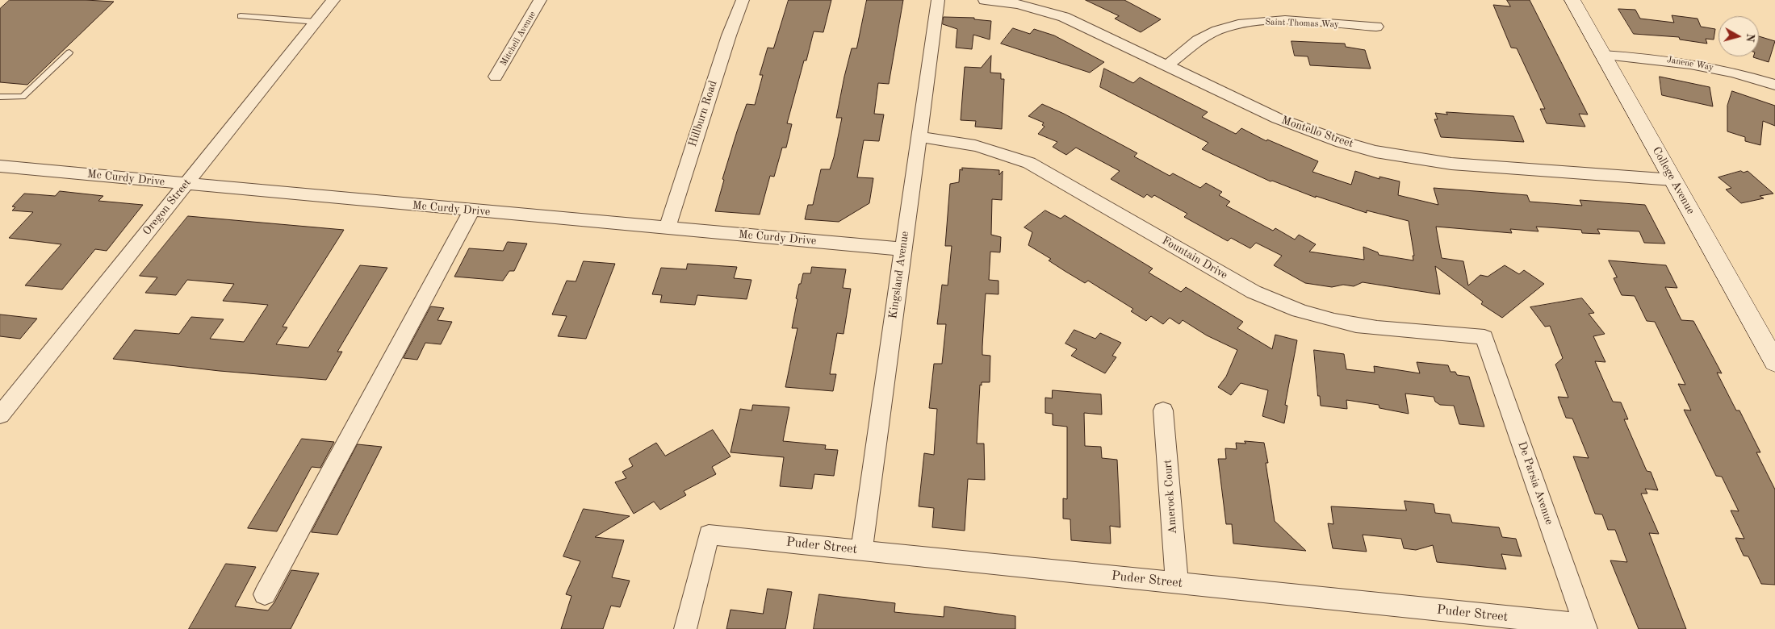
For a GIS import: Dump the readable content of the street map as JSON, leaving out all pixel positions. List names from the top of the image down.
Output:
{
  "streets": {
    "street": [
      "Saint Thomas Way",
      "Mitchell Avenue",
      "Janene Way",
      "Hillburn Road",
      "Montello Street",
      "Mc Curdy Drive",
      "College Avenue",
      "Oregon Street",
      "Fountain Drive",
      "Kingsland Avenue",
      "De Parsia Avenue",
      "Amerock Court",
      "Puder Street"
    ]
  },
  "crossings": [
    ["Saint Thomas Way", "Montello Street"],
    ["Janene Way", "College Avenue"],
    ["Hillburn Road", "Mc Curdy Drive"],
    ["Montello Street", "College Avenue"],
    ["Mc Curdy Drive", "Oregon Street"],
    ["Mc Curdy Drive", "Kingsland Avenue"],
    ["Fountain Drive", "Kingsland Avenue"],
    ["Fountain Drive", "De Parsia Avenue"],
    ["Kingsland Avenue", "Puder Street"],
    ["De Parsia Avenue", "Puder Street"],
    ["Amerock Court", "Puder Street"]
  ],
  "north": "right"
}
